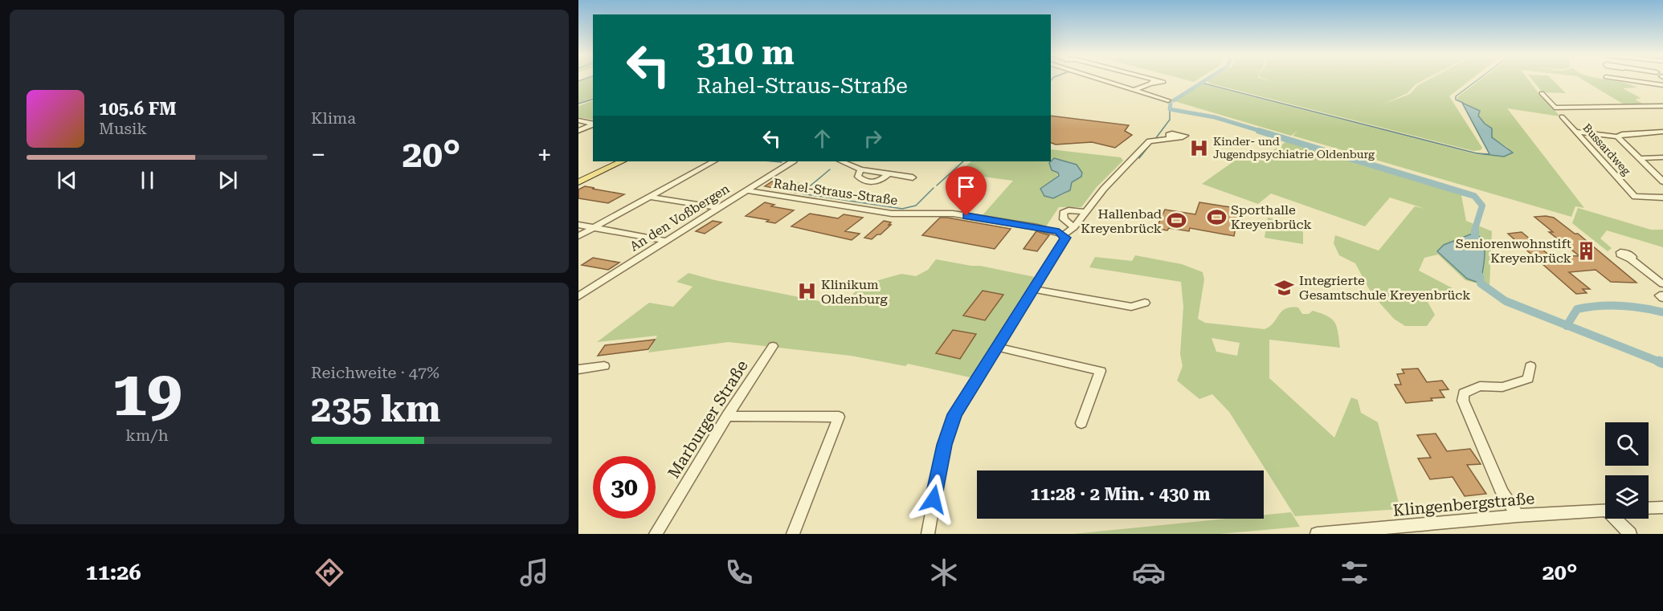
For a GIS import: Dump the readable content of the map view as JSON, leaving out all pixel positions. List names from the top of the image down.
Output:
{
  "streets": {
    "street": [
      "Bussardweg",
      "Rahel-Straus-Straße",
      "An den Voßbergen",
      "Marburger Straße",
      "Klingenbergstraße"
    ]
  },
  "crossings": [
    ["Rahel-Straus-Straße", "An den Voßbergen"]
  ],
  "places": {
    "hospital": ["Kinder- und Jugendpsychiatrie Oldenburg", "Klinikum Oldenburg"],
    "sports": ["Sporthalle Kreyenbrück", "Hallenbad Kreyenbrück"],
    "building": ["Seniorenwohnstift Kreyenbrück"],
    "school or university": ["Integrierte Gesamtschule Kreyenbrück"]
  },
  "page": {
    "tile": [
      "Klima",
      ["19", "km/h"],
      ["Reichweite · 47%", "235 km"]
    ],
    "turn": ["310 m", "Rahel-Straus-Straße"],
    "song": ["105.6 FM", "Musik"],
    "heat": ["−", "20°", "+"],
    "limit": "30",
    "trip": "11:28 · 2 Min. · 430 m",
    "tabs": ["11:26", "20°"]
  }
}
